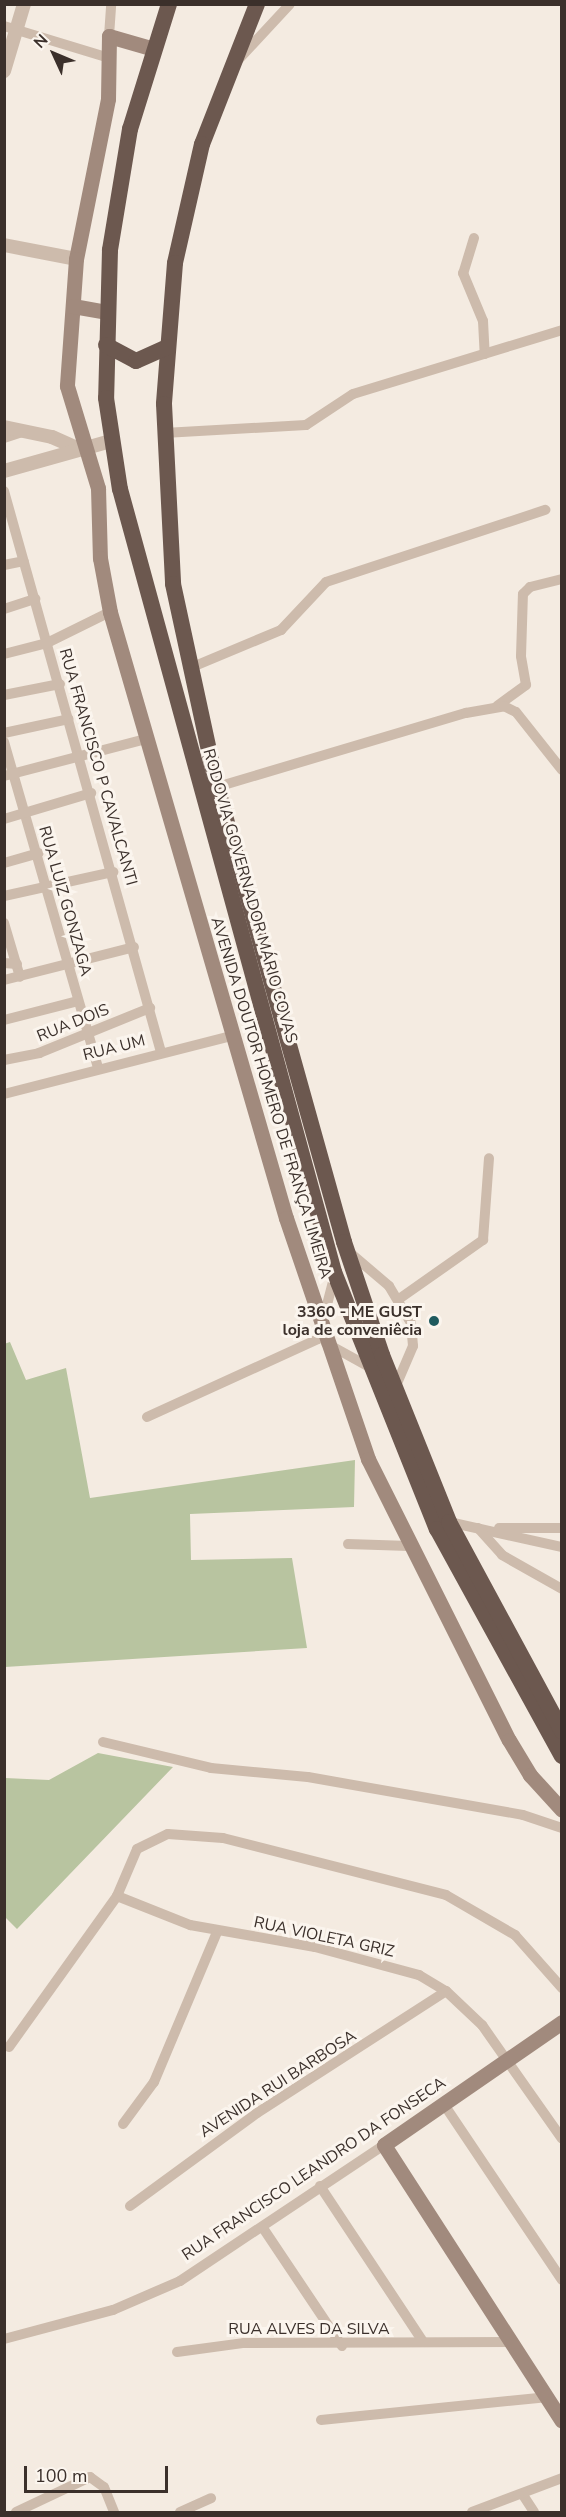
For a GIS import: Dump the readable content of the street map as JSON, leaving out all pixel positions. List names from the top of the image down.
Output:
{
  "streets": {
    "highway": ["RODOVIA GOVERNADOR MÁRIO COVAS"],
    "main road": ["AVENIDA DOUTOR HOMERO DE FRANÇA LIMEIRA", "RUA FRANCISCO LEANDRO DA FONSECA"],
    "street": [
      "RUA FRANCISCO P CAVALCANTI",
      "RUA LUIZ GONZAGA",
      "RUA DOIS",
      "RUA UM",
      "RUA VIOLETA GRIZ",
      "AVENIDA RUI BARBOSA",
      "RUA ALVES DA SILVA"
    ]
  },
  "crossings": [
    ["RUA FRANCISCO P CAVALCANTI", "RUA DOIS"],
    ["RUA FRANCISCO P CAVALCANTI", "RUA UM"],
    ["RUA LUIZ GONZAGA", "RUA DOIS"],
    ["RUA LUIZ GONZAGA", "RUA UM"],
    ["RUA UM", "AVENIDA DOUTOR HOMERO DE FRANÇA LIMEIRA"],
    ["RUA VIOLETA GRIZ", "AVENIDA RUI BARBOSA"],
    ["RUA VIOLETA GRIZ", "RUA FRANCISCO LEANDRO DA FONSECA"]
  ],
  "places": ["3360 - ME GUST loja de conveniêcia"],
  "scale_bar": "100 m",
  "north": "top left"
}
